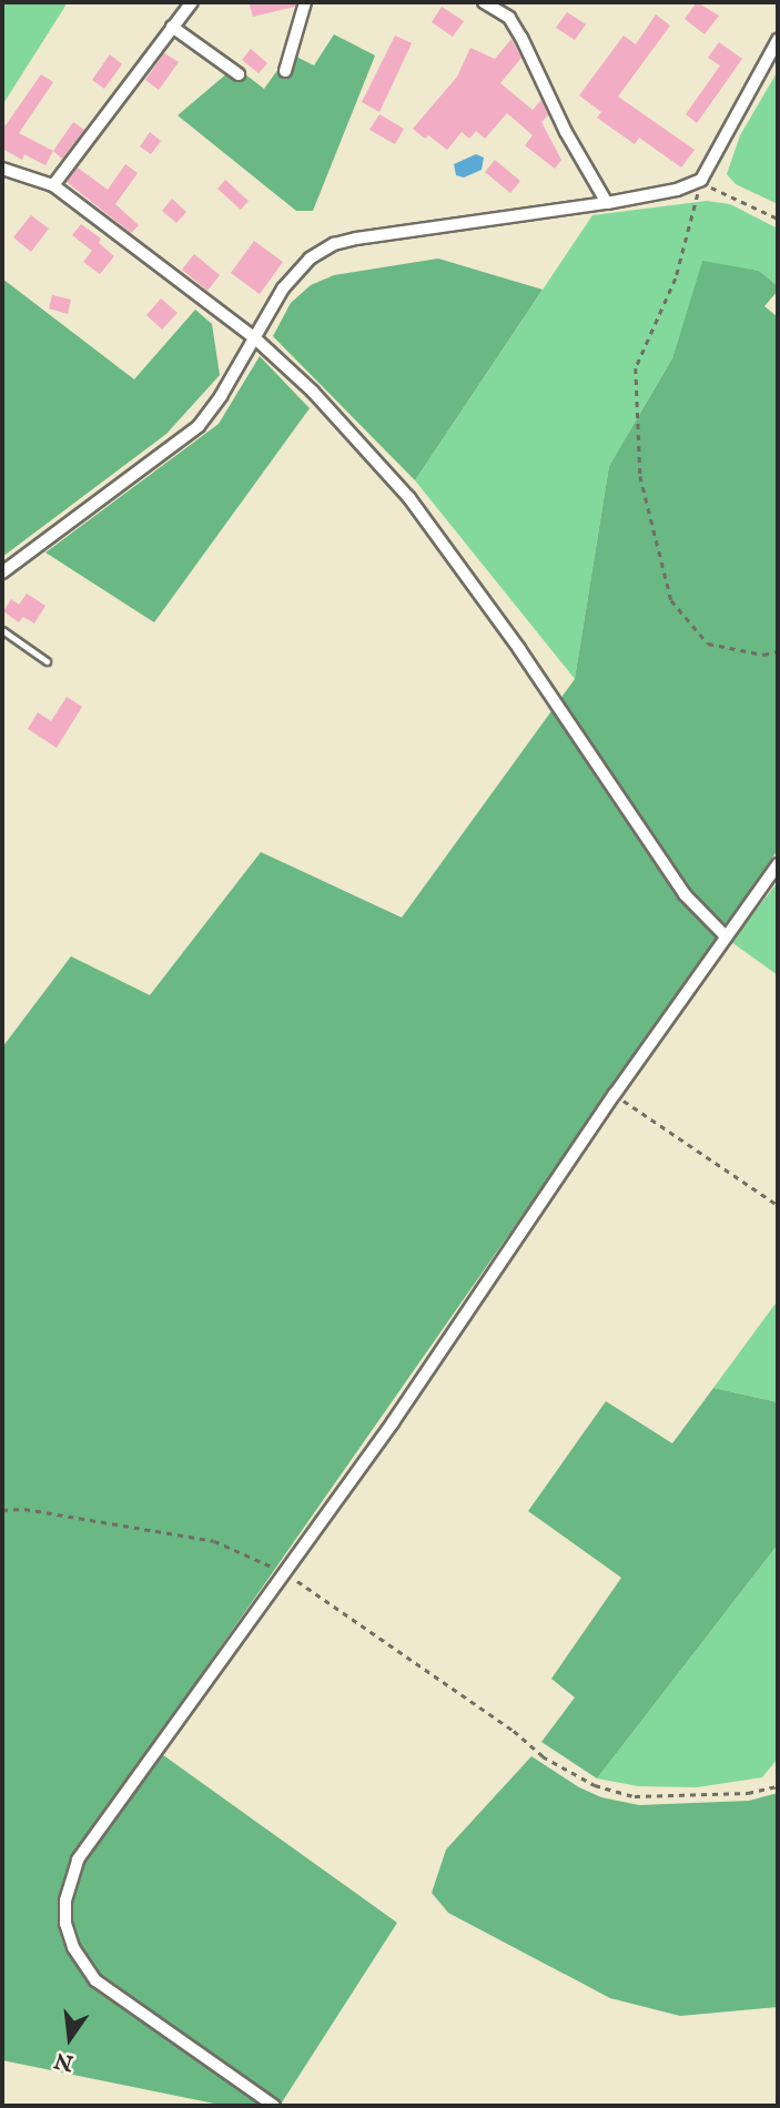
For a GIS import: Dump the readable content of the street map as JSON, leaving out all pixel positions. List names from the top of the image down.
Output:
{
  "north": "bottom"
}
